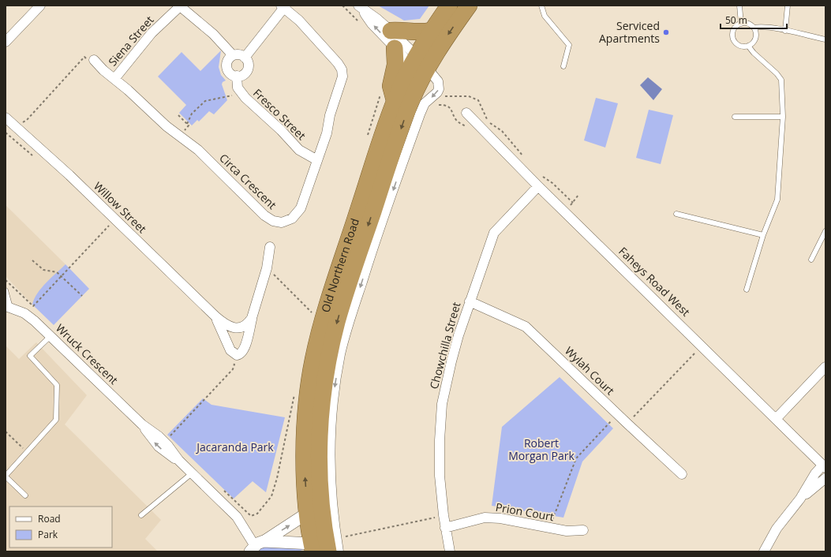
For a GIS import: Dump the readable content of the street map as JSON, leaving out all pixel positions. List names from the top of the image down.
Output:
{
  "streets": {
    "highway": ["Old Northern Road"],
    "street": [
      "Siena Street",
      "Fresco Street",
      "Circa Crescent",
      "Willow Street",
      "Faheys Road West",
      "Chowchilla Street",
      "Wruck Crescent",
      "Wylah Court",
      "Prion Court"
    ]
  },
  "crossings": [
    ["Siena Street", "Circa Crescent"],
    ["Fresco Street", "Circa Crescent"],
    ["Faheys Road West", "Chowchilla Street"],
    ["Chowchilla Street", "Wylah Court"],
    ["Chowchilla Street", "Prion Court"]
  ],
  "parks": ["Robert Morgan Park", "Jacaranda Park"],
  "places": ["Serviced Apartments"],
  "legend": ["Road", "Park"],
  "scale_bar": "50 m"
}
